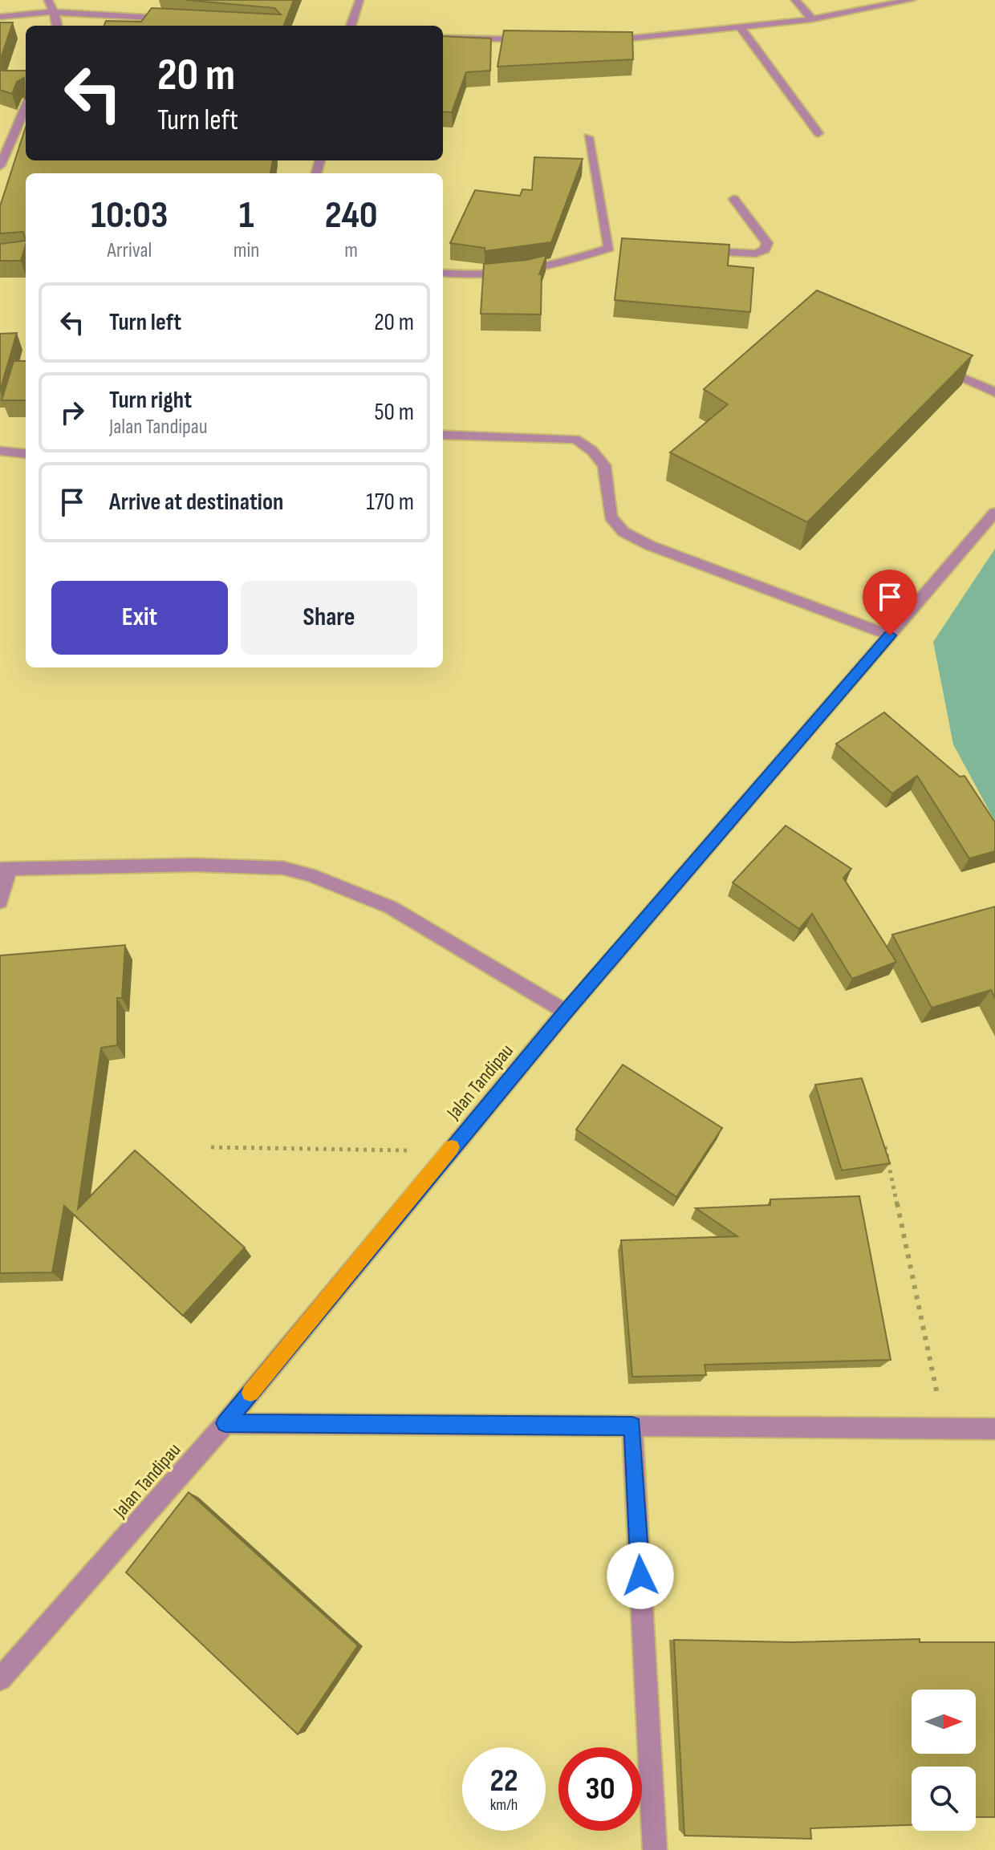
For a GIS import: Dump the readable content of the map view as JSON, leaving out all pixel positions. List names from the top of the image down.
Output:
{
  "streets": {
    "street": ["Jalan Tandipau"]
  },
  "north": "right",
  "page": {
    "turn": ["20 m", "Turn left"],
    "eta": [
      "10:03",
      "Arrival",
      "1",
      "min",
      "240",
      "m"
    ],
    "list": [
      {
        "name": "Turn left",
        "value": "20 m"
      },
      {
        "name": "Turn right",
        "note": "Jalan Tandipau",
        "value": "50 m"
      },
      {
        "name": "Arrive at destination",
        "value": "170 m"
      }
    ],
    "buttons": ["Exit", "Share"],
    "speed": "22 km/h",
    "limit": "30"
  }
}
